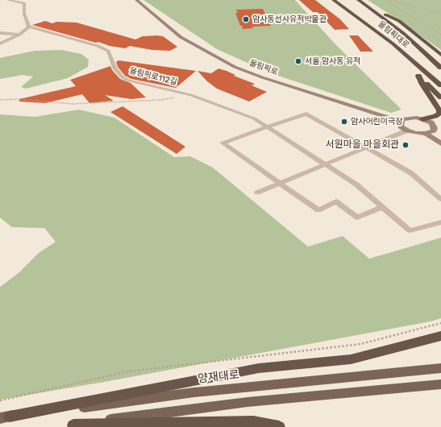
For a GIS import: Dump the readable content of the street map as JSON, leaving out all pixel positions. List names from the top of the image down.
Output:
{
  "streets": {
    "highway": ["올림픽대로"],
    "main road": ["올림픽로", "양재대로"],
    "street": ["올림픽로112길"]
  },
  "places": [
    "암사동선사유적박물관",
    "서울 암사동 유적",
    "암사어린이극장",
    "서원마을 마을회관"
  ]
}
